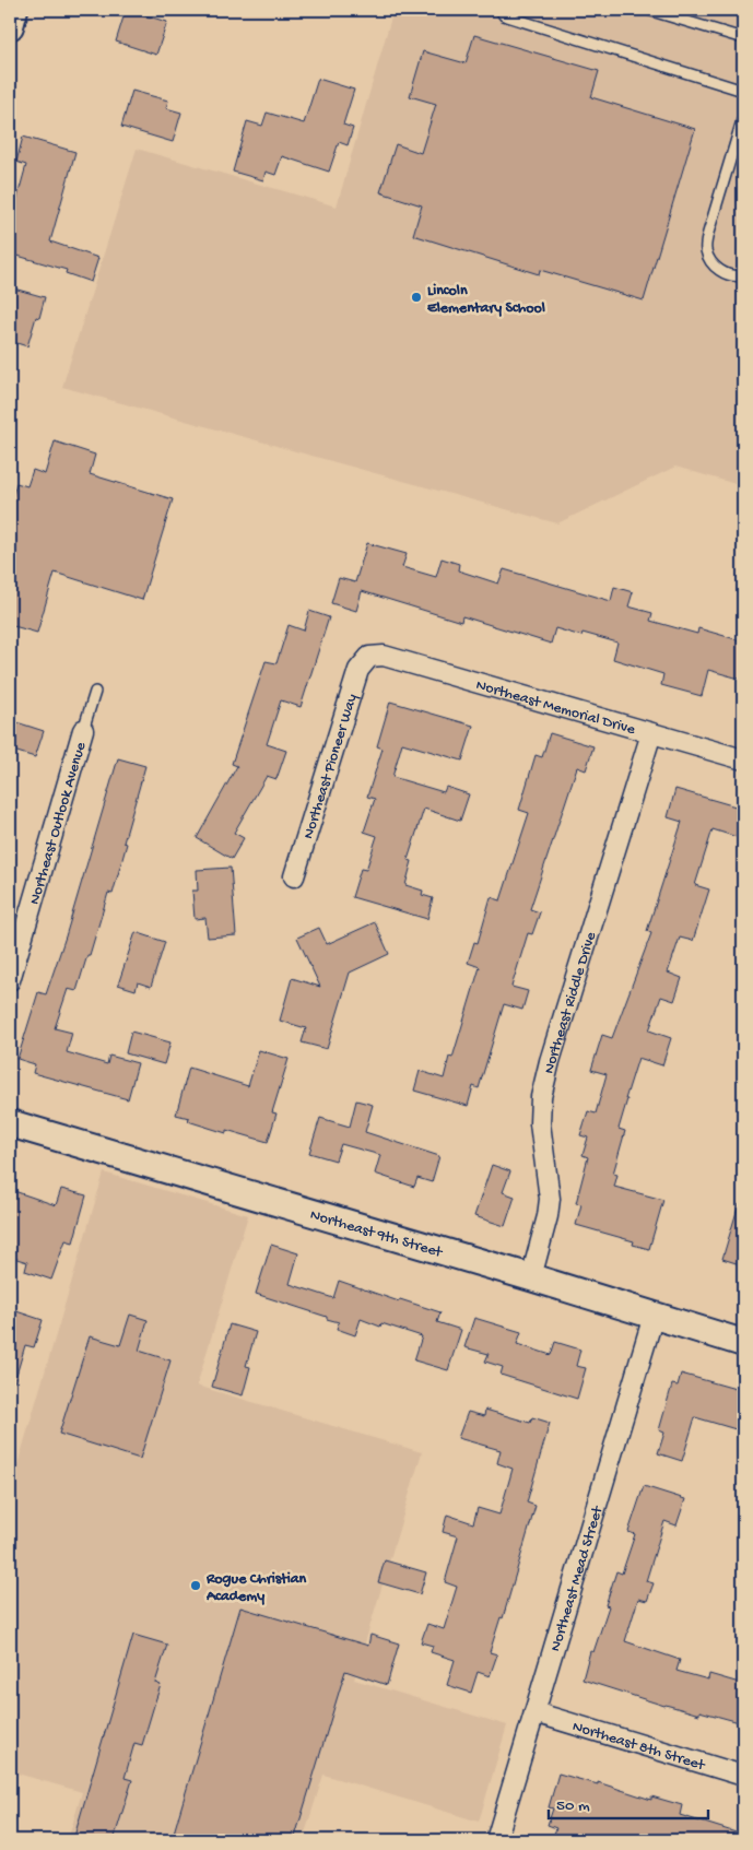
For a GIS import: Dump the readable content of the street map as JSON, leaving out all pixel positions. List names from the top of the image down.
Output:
{
  "streets": {
    "street": [
      "Northeast Memorial Drive",
      "Northeast Pioneer Way",
      "Northeast Outlook Avenue",
      "Northeast Riddle Drive",
      "Northeast 9th Street",
      "Northeast Mead Street",
      "Northeast 8th Street"
    ]
  },
  "crossings": [
    ["Northeast Memorial Drive", "Northeast Pioneer Way"],
    ["Northeast Memorial Drive", "Northeast Riddle Drive"],
    ["Northeast Riddle Drive", "Northeast 9th Street"],
    ["Northeast 9th Street", "Northeast Mead Street"],
    ["Northeast Mead Street", "Northeast 8th Street"]
  ],
  "places": ["Lincoln Elementary School", "Rogue Christian Academy"],
  "scale_bar": "50 m"
}
